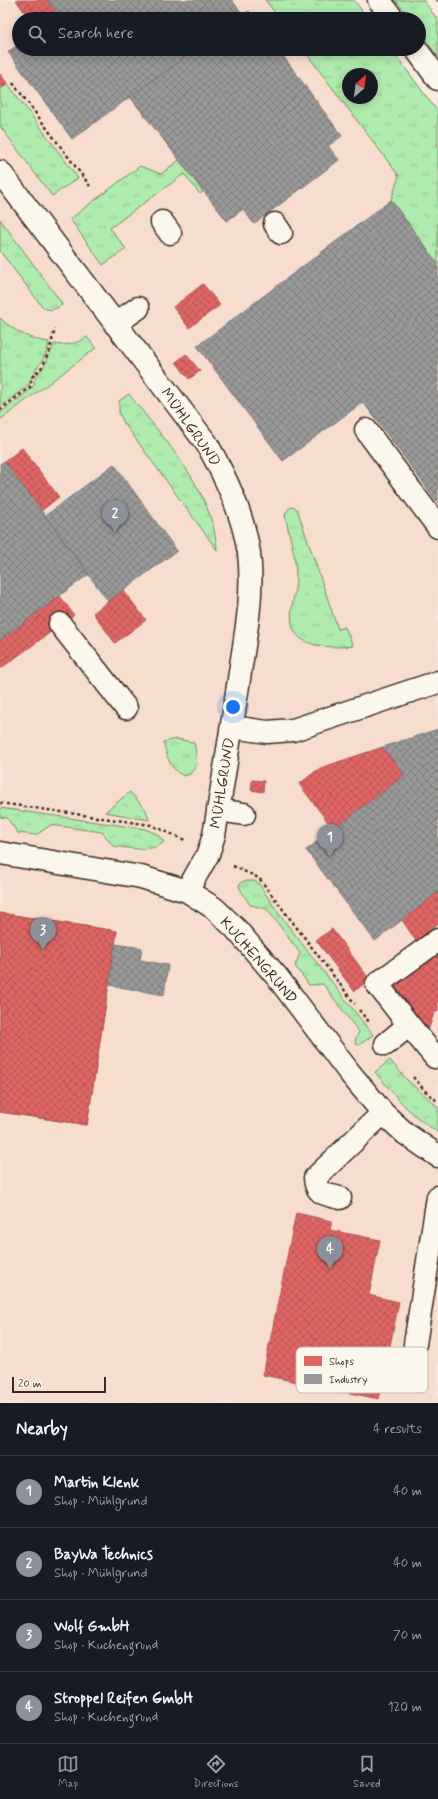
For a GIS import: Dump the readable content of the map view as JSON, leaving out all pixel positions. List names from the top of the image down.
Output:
{
  "streets": {
    "street": ["MÜHLGRUND", "KUCHENGRUND"]
  },
  "crossings": [
    ["MÜHLGRUND", "KUCHENGRUND"]
  ],
  "legend": ["Shops", "Industry"],
  "scale_bar": "20 m",
  "north": "top right",
  "page": {
    "search": "Search here",
    "pins": [
      "2",
      "1",
      "3",
      "4"
    ],
    "scale": "20 m",
    "heading": ["Nearby", "4 results"],
    "list": [
      {
        "mark": "1",
        "name": "Martin Klenk",
        "note": "Shop · Mühlgrund",
        "value": "40 m"
      },
      {
        "mark": "2",
        "name": "BayWa Technics",
        "note": "Shop · Mühlgrund",
        "value": "40 m"
      },
      {
        "mark": "3",
        "name": "Wolf GmbH",
        "note": "Shop · Kuchengrund",
        "value": "70 m"
      },
      {
        "mark": "4",
        "name": "Stroppel Reifen GmbH",
        "note": "Shop · Kuchengrund",
        "value": "120 m"
      }
    ],
    "nav": ["Map", "Directions", "Saved"]
  }
}
